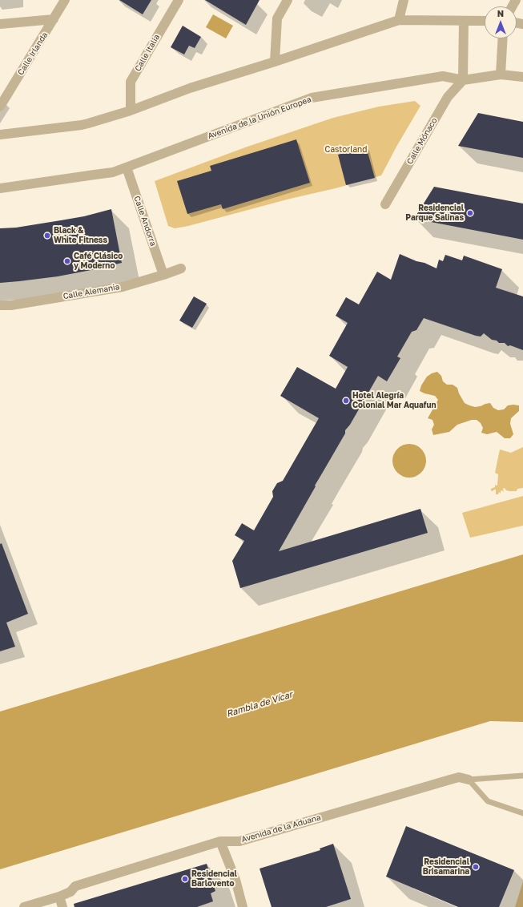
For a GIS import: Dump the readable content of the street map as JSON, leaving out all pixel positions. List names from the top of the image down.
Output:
{
  "streets": {
    "street": [
      "Calle Italia",
      "Calle Irlanda",
      "Avenida de la Unión Europea",
      "Calle Mónaco",
      "Calle Andorra",
      "Calle Alemania",
      "Avenida de la Aduana"
    ]
  },
  "crossings": [
    ["Avenida de la Unión Europea", "Calle Mónaco"],
    ["Avenida de la Unión Europea", "Calle Andorra"],
    ["Calle Andorra", "Calle Alemania"]
  ],
  "water": ["Rambla de Vícar"],
  "parks": ["Castorland"],
  "places": [
    "Residencial Parque Salinas",
    "Black & White Fitness",
    "Café Clásico y Moderno",
    "Hotel Alegría Colonial Mar Aquafun",
    "Residencial Brisamarina",
    "Residencial Barlovento"
  ],
  "north": "top"
}
